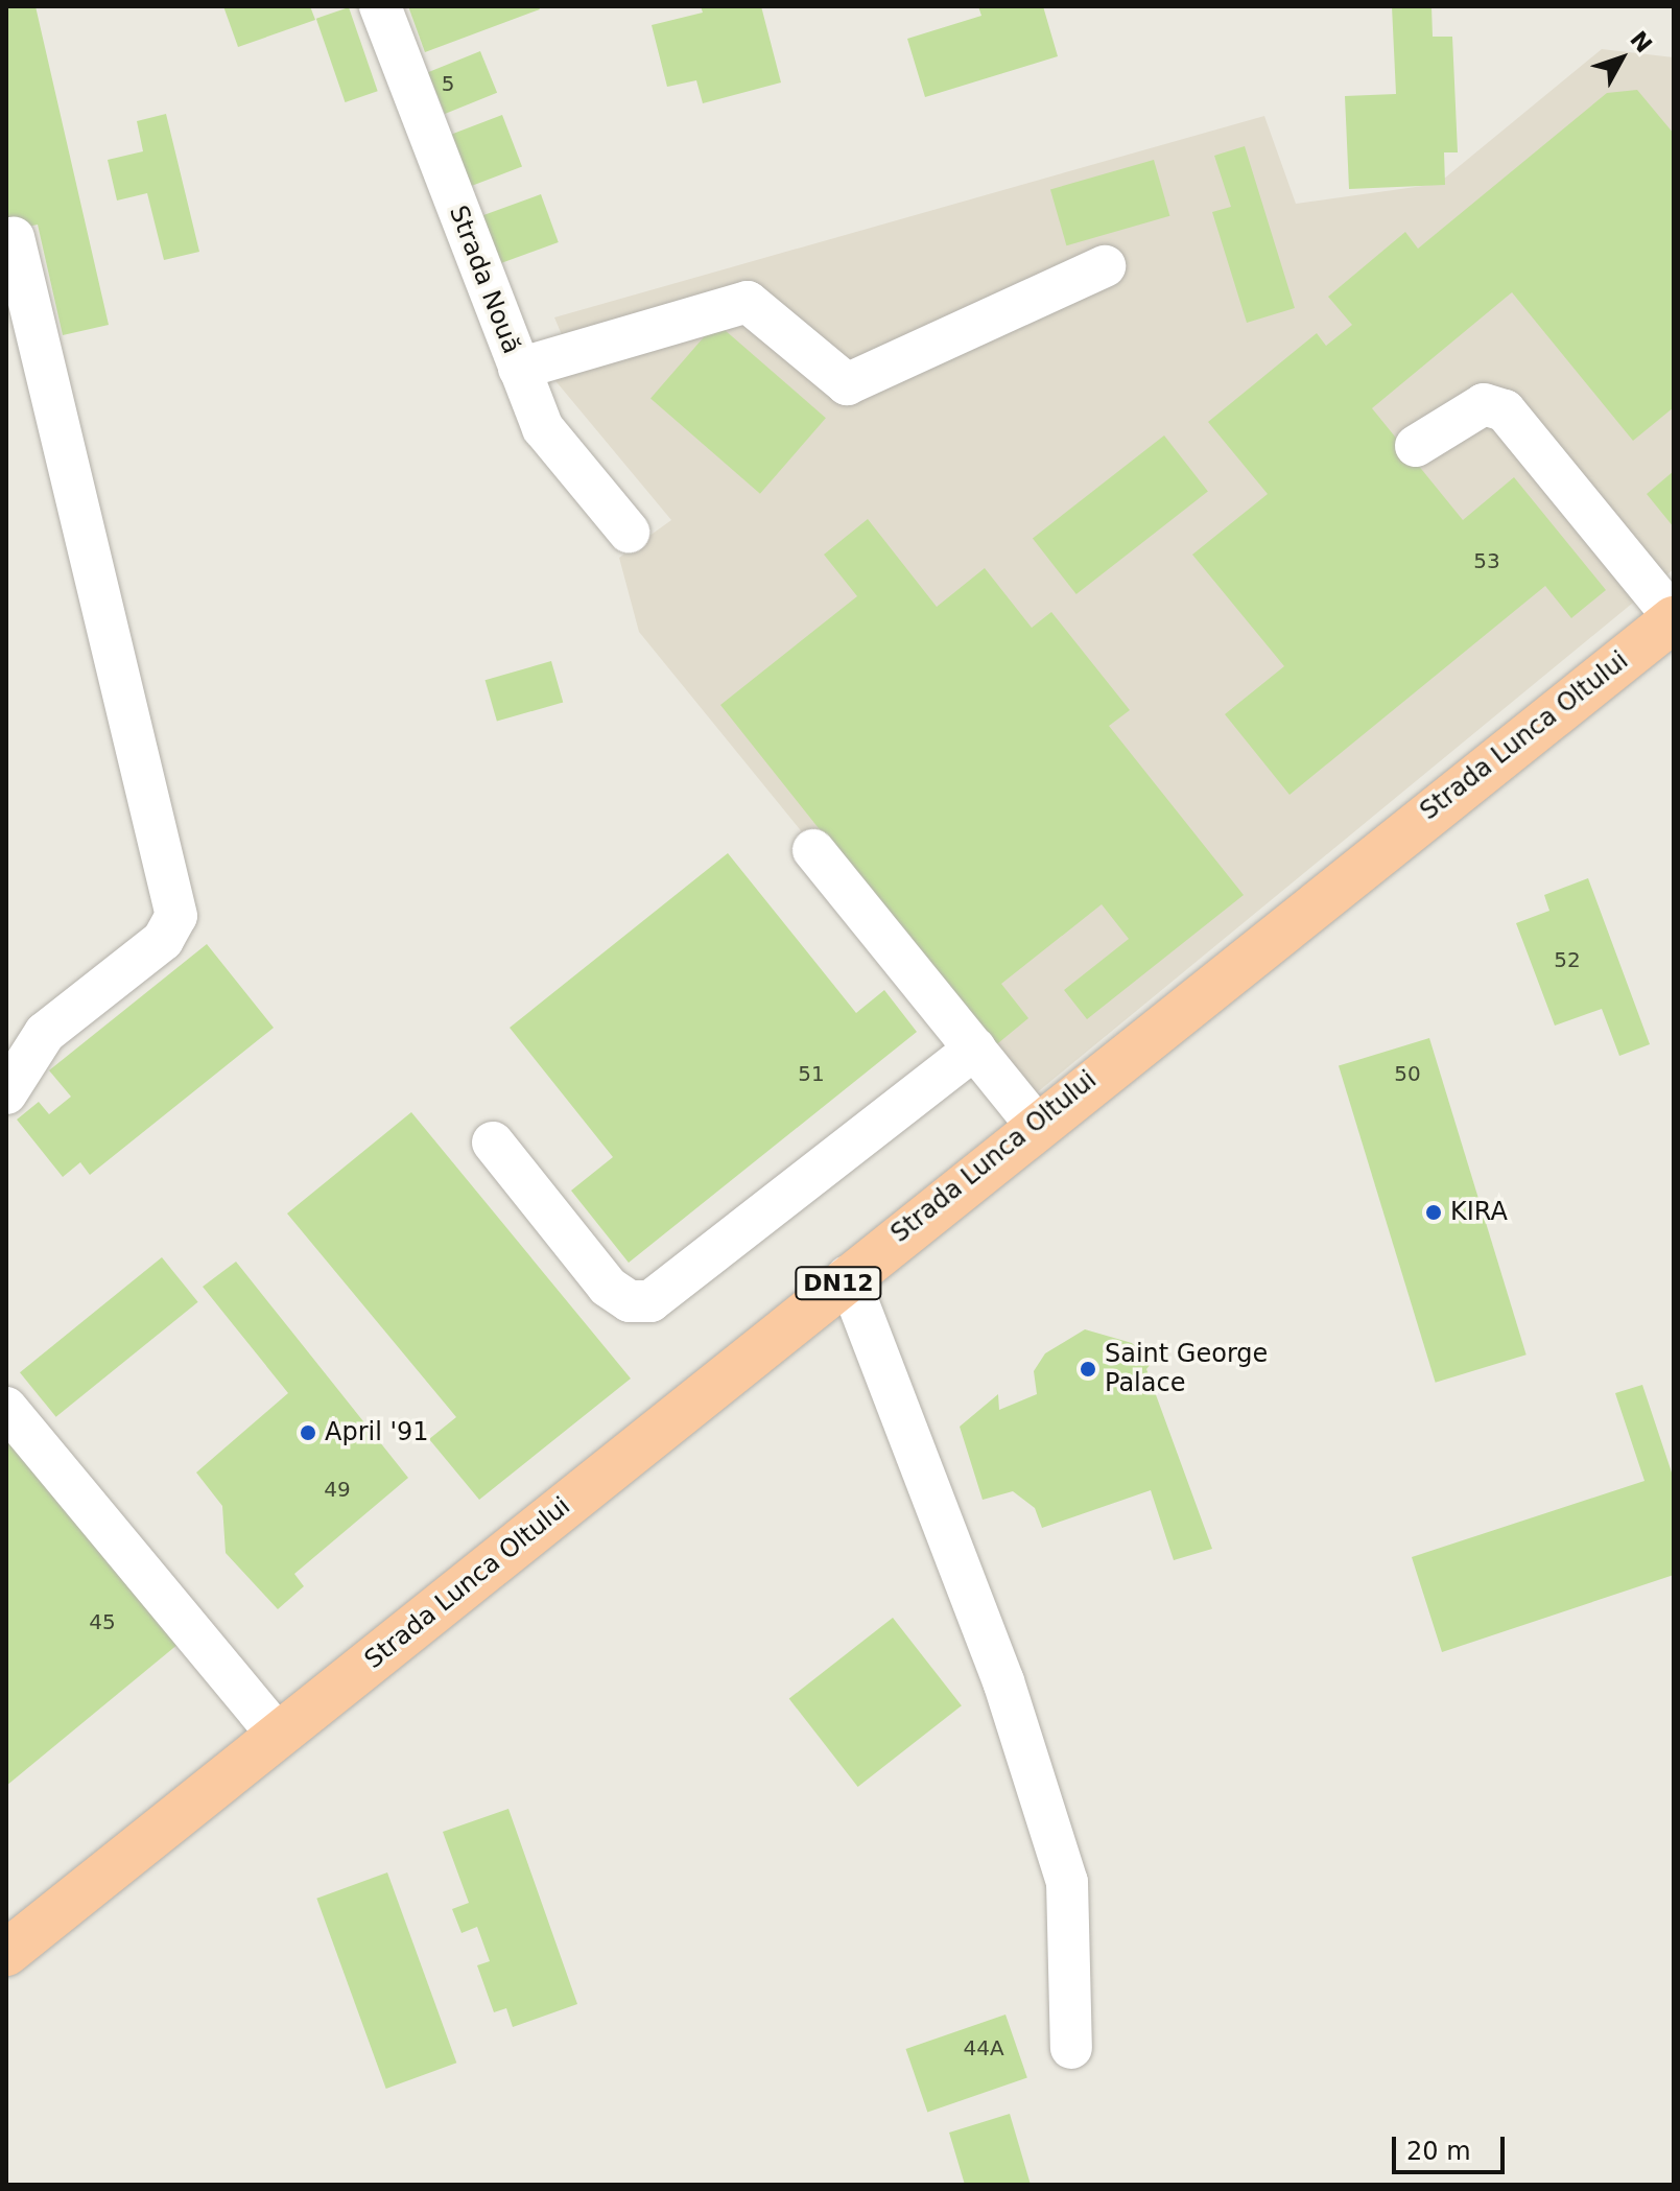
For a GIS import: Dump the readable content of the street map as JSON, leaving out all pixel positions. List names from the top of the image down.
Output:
{
  "streets": {
    "main road": ["Strada Lunca Oltului", "DN12"],
    "street": ["Strada Nouă"]
  },
  "places": ["KIRA", "Saint George Palace", "April '91"],
  "house_numbers": [
    "5",
    "53",
    "52",
    "51",
    "50",
    "49",
    "45",
    "44A"
  ],
  "scale_bar": "20 m",
  "north": "top right"
}
